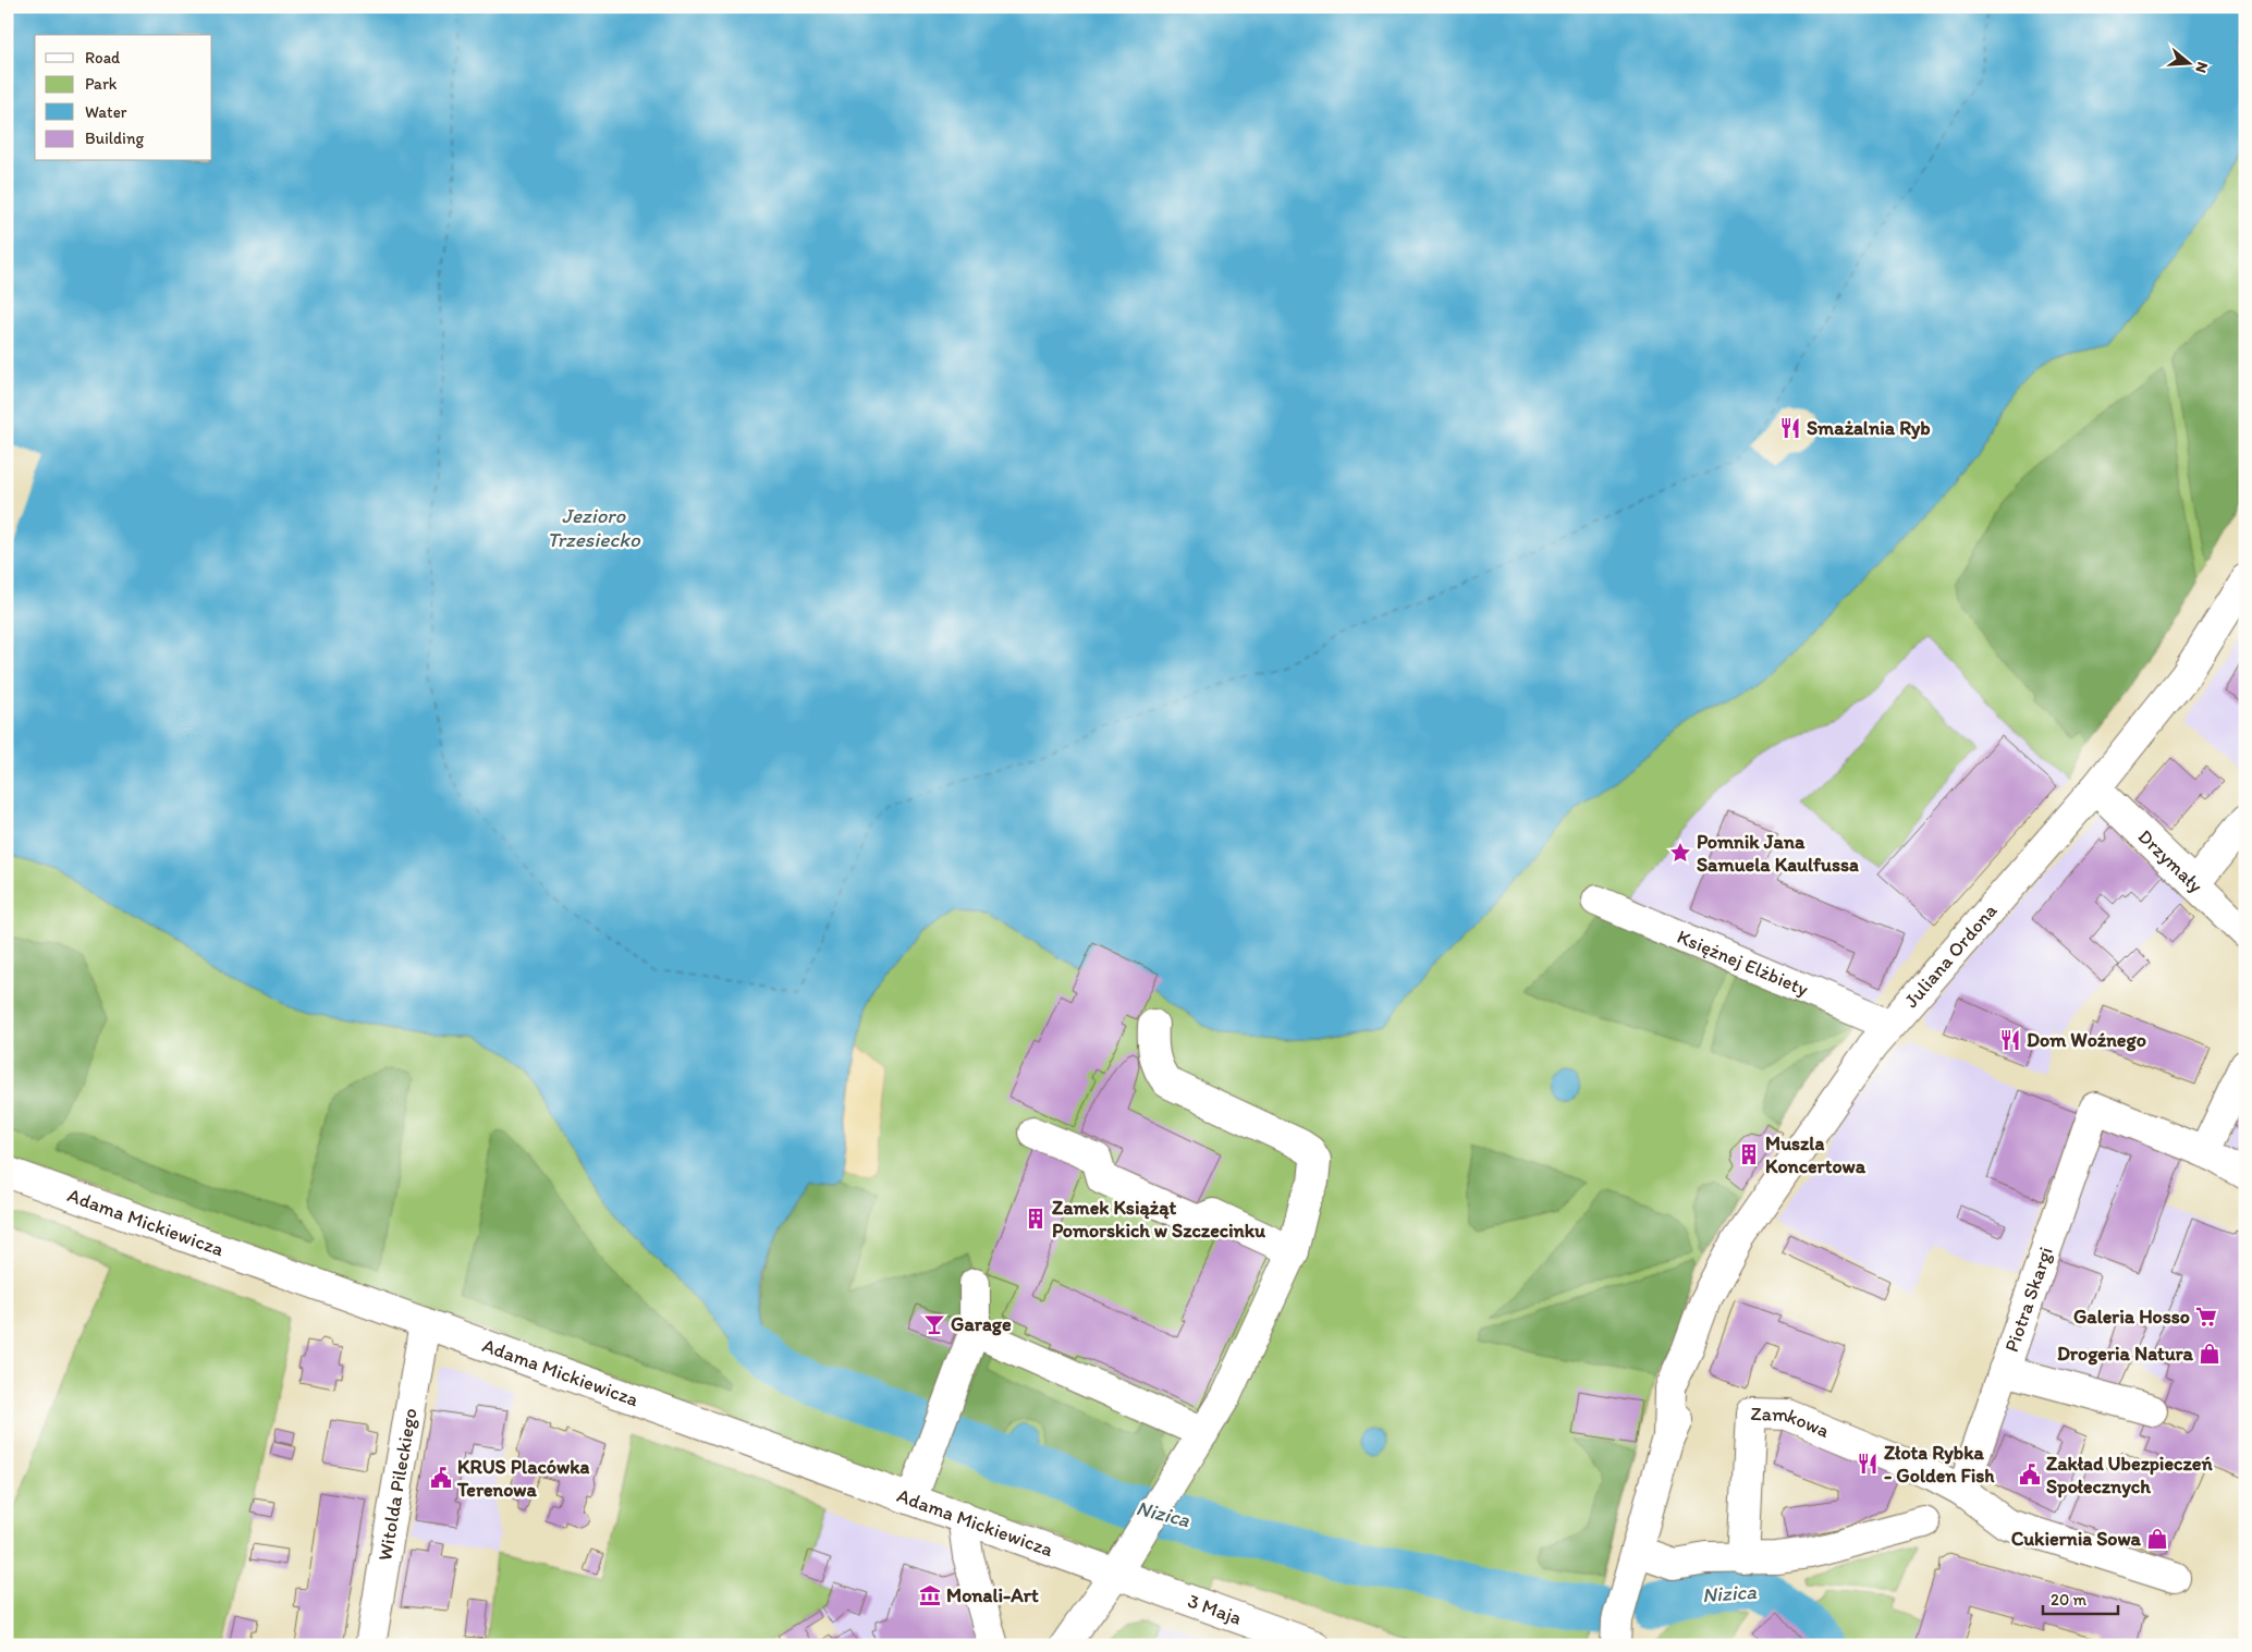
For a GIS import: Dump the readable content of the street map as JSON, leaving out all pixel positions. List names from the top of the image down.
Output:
{
  "streets": {
    "street": [
      "Drzymały",
      "Juliana Ordona",
      "Księżnej Elżbiety",
      "Adama Mickiewicza",
      "Piotra Skargi",
      "Zamkowa",
      "Witolda Pileckiego",
      "3 Maja"
    ]
  },
  "crossings": [
    ["Drzymały", "Juliana Ordona"],
    ["Juliana Ordona", "Księżnej Elżbiety"],
    ["Adama Mickiewicza", "Witolda Pileckiego"],
    ["Adama Mickiewicza", "3 Maja"],
    ["Piotra Skargi", "Zamkowa"]
  ],
  "water": ["Jezioro Trzesiecko", "Nizica"],
  "places": {
    "restaurant": ["Smażalnia Ryb", "Dom Woźnego", "Złota Rybka - Golden Fish"],
    "place": ["Pomnik Jana Samuela Kaulfussa"],
    "building": ["Muszla Koncertowa", "Zamek Książąt Pomorskich w Szczecinku"],
    "supermarket": ["Galeria Hosso"],
    "bar": ["Garage"],
    "shop": ["Drogeria Natura", "Cukiernia Sowa"],
    "public building": ["Zakład Ubezpieczeń Społecznych", "KRUS Placówka Terenowa"],
    "museum": ["Monali-Art"]
  },
  "legend": [
    "Road",
    "Park",
    "Water",
    "Building"
  ],
  "scale_bar": "20 m",
  "north": "right"
}
